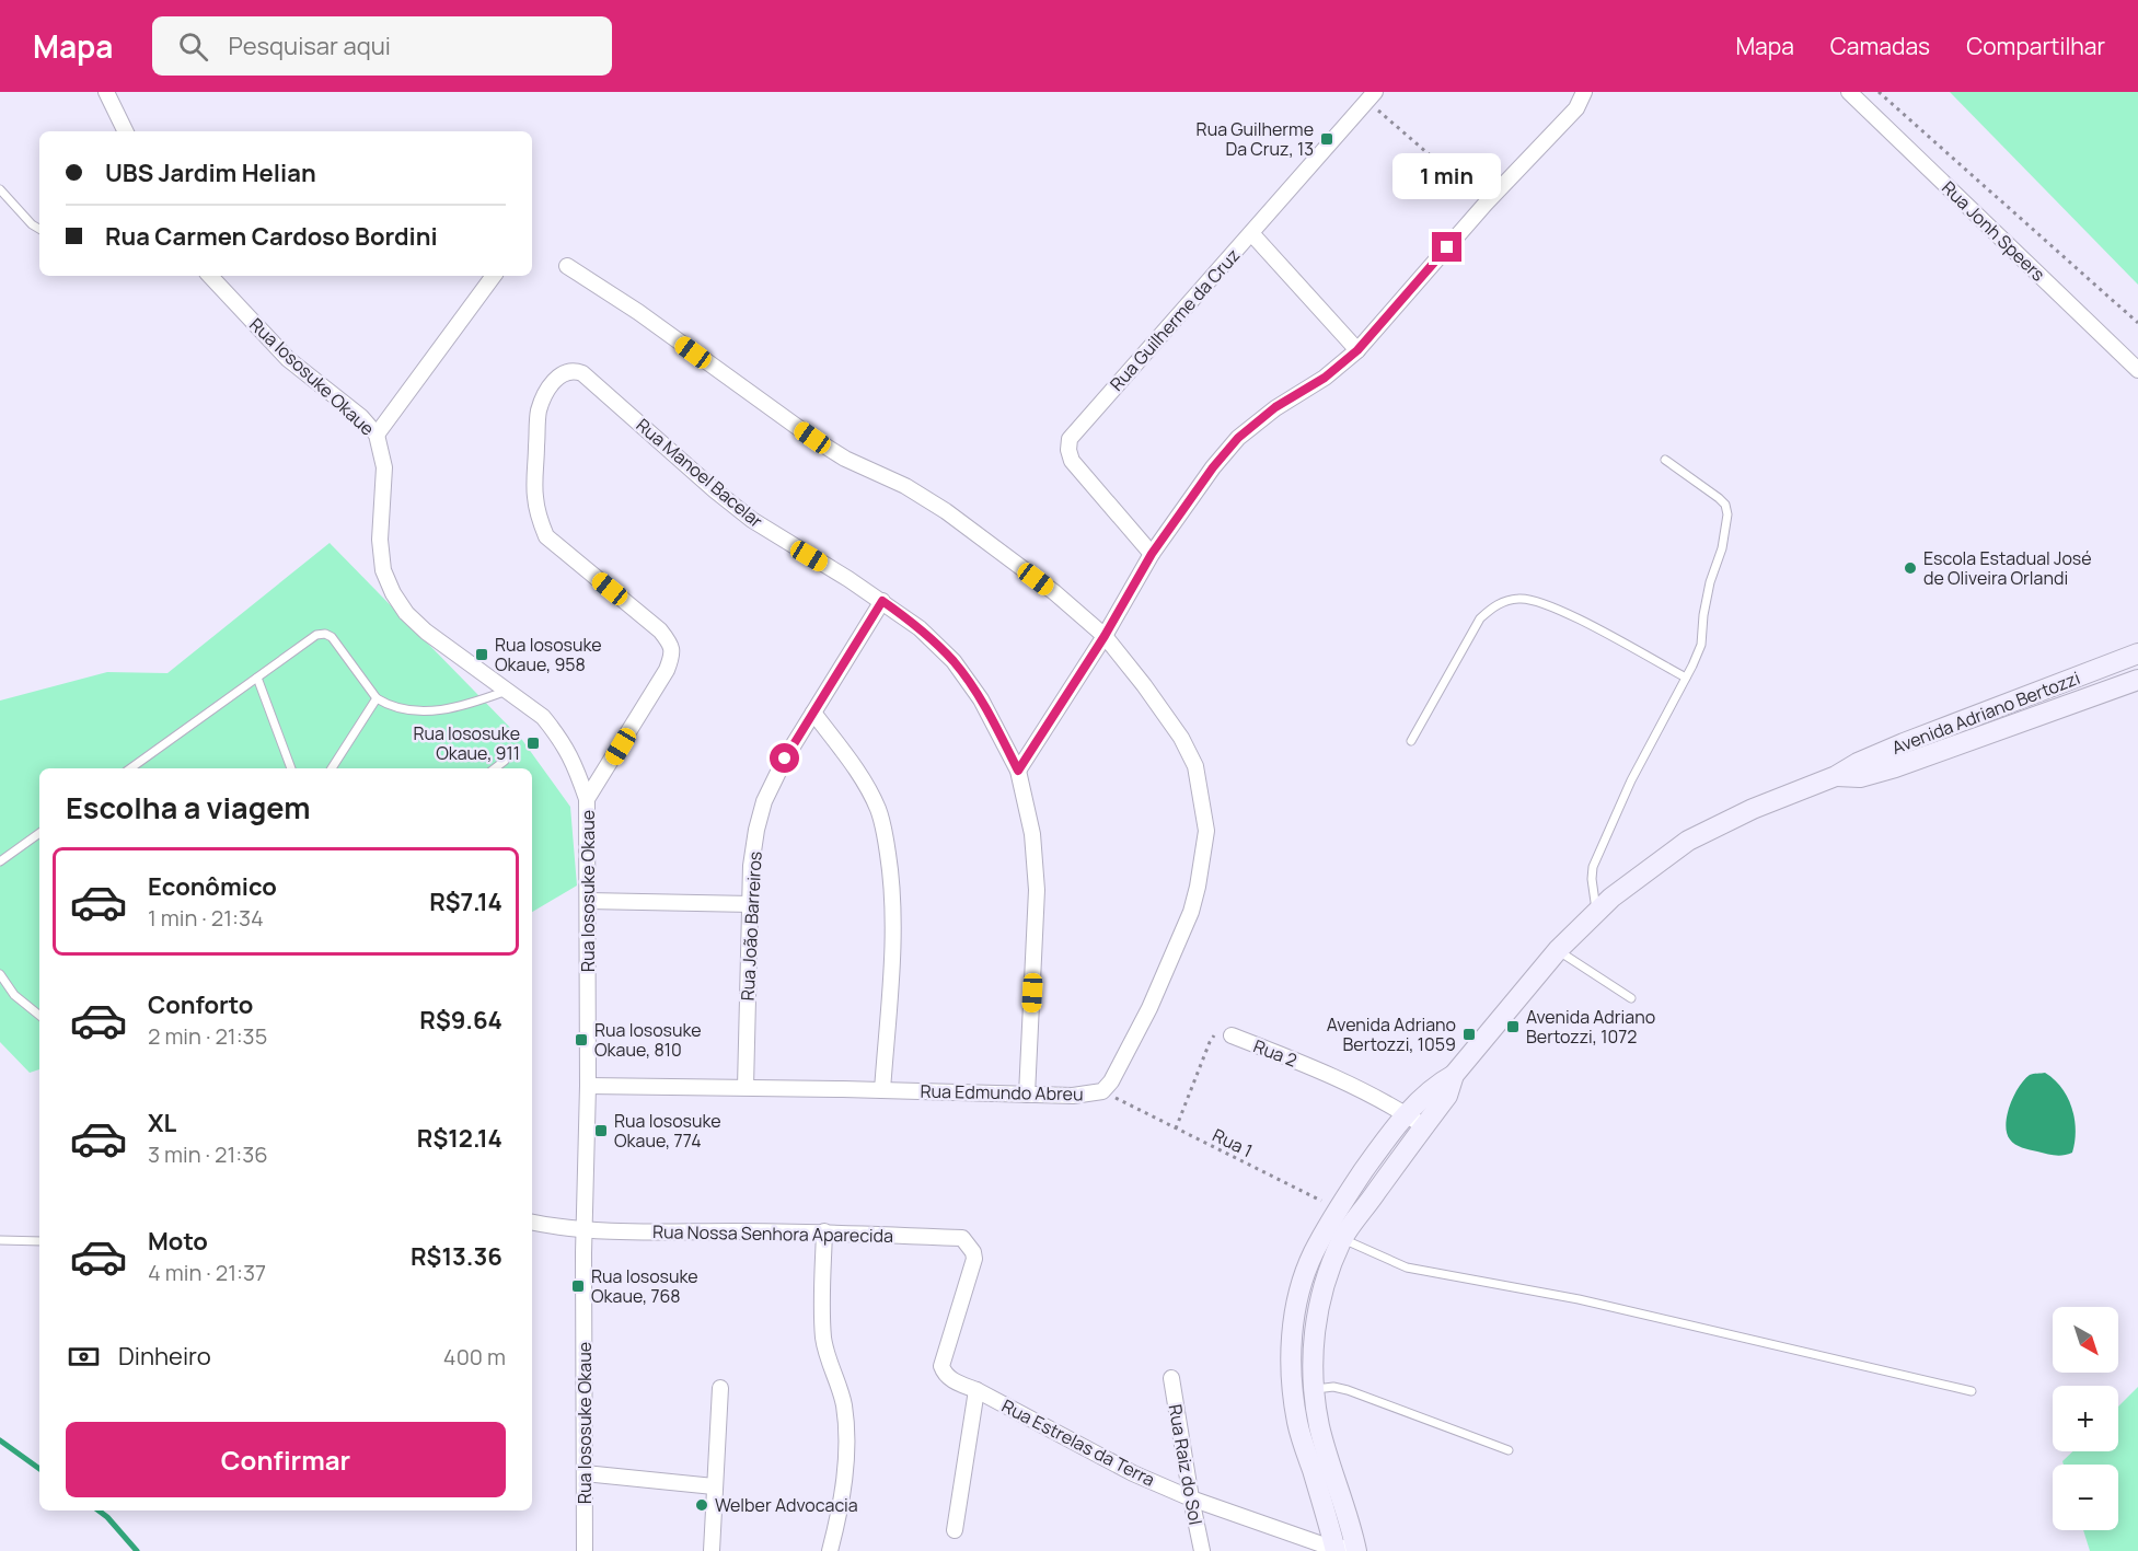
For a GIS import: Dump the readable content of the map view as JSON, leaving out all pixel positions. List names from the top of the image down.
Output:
{
  "streets": {
    "main road": ["Avenida Adriano Bertozzi"],
    "street": [
      "Rua Jonh Speers",
      "Rua Guilherme da Cruz",
      "Rua Iososuke Okaue",
      "Rua Manoel Bacelar",
      "Rua João Barreiros",
      "Rua 2",
      "Rua Edmundo Abreu",
      "Rua Nossa Senhora Aparecida",
      "Rua Estrelas da Terra",
      "Rua Raiz do Sol"
    ],
    "path": ["Rua 1"]
  },
  "crossings": [
    ["Rua Iososuke Okaue", "Rua Manoel Bacelar"],
    ["Rua Iososuke Okaue", "Rua Edmundo Abreu"],
    ["Rua Iososuke Okaue", "Rua Nossa Senhora Aparecida"],
    ["Rua Manoel Bacelar", "Rua João Barreiros"],
    ["Rua Manoel Bacelar", "Rua Edmundo Abreu"],
    ["Avenida Adriano Bertozzi", "Rua 2"],
    ["Avenida Adriano Bertozzi", "Rua Estrelas da Terra"],
    ["Rua João Barreiros", "Rua Edmundo Abreu"],
    ["Rua 2", "Rua 1"],
    ["Rua Nossa Senhora Aparecida", "Rua Estrelas da Terra"],
    ["Rua Estrelas da Terra", "Rua Raiz do Sol"]
  ],
  "places": {
    "transit": [
      "Rua Guilherme Da Cruz, 13",
      "Rua Iososuke Okaue, 958",
      "Rua Iososuke Okaue, 911",
      "Avenida Adriano Bertozzi, 1072",
      "Avenida Adriano Bertozzi, 1059",
      "Rua Iososuke Okaue, 810",
      "Rua Iososuke Okaue, 774",
      "Rua Iososuke Okaue, 768"
    ],
    "other": ["Escola Estadual José de Oliveira Orlandi", "Welber Advocacia"]
  },
  "north": "bottom right",
  "page": {
    "header": "Mapa",
    "search": "Pesquisar aqui",
    "nav": ["Mapa", "Camadas", "Compartilhar"],
    "banner": ["UBS Jardim Helian", "Rua Carmen Cardoso Bordini"],
    "bubble": "1 min",
    "heading": "Escolha a viagem",
    "list": [
      {
        "name": "Econômico",
        "note": "1 min · 21:34",
        "value": "R$7.14"
      },
      {
        "name": "Conforto",
        "note": "2 min · 21:35",
        "value": "R$9.64"
      },
      {
        "name": "XL",
        "note": "3 min · 21:36",
        "value": "R$12.14"
      },
      {
        "name": "Moto",
        "note": "4 min · 21:37",
        "value": "R$13.36"
      }
    ],
    "map_buttons": ["+", "−"],
    "pay": ["Dinheiro", "400 m"],
    "buttons": "Confirmar"
  }
}
